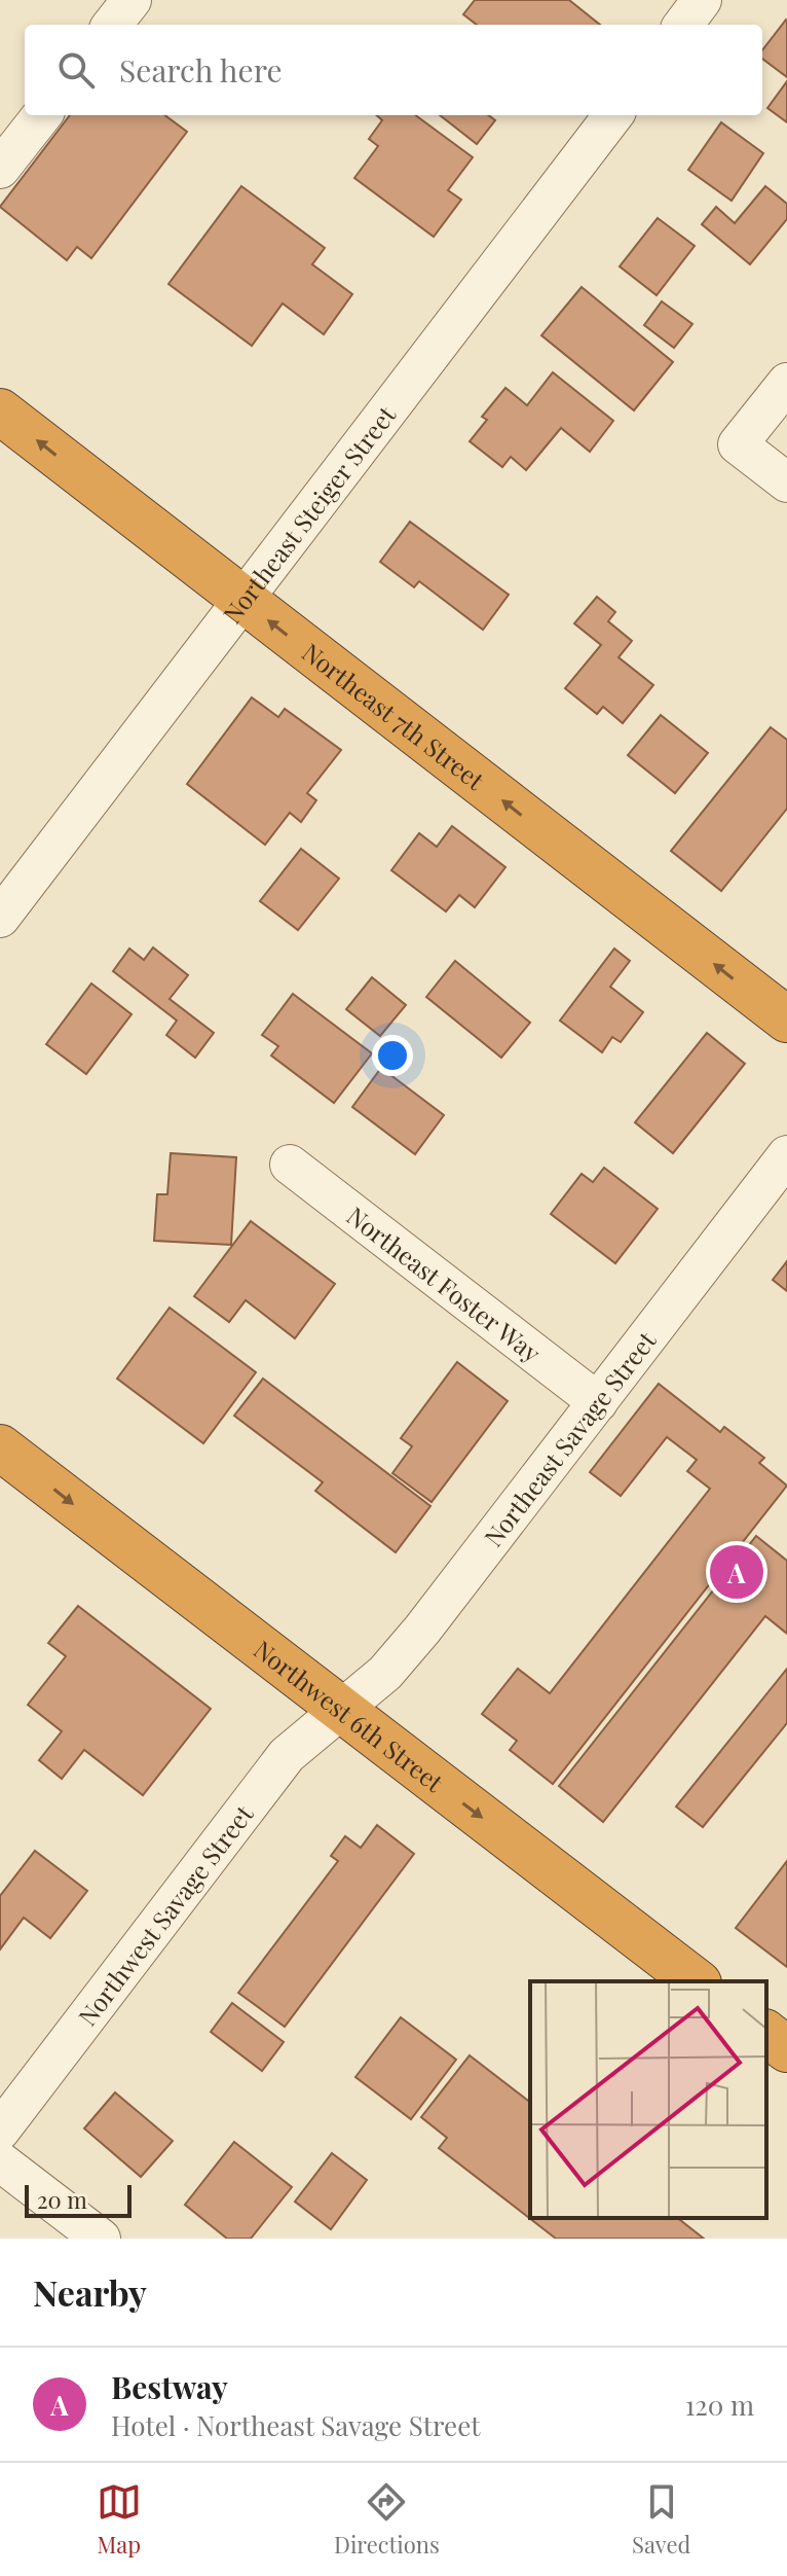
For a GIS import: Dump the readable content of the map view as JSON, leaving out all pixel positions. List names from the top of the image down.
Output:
{
  "streets": {
    "highway": ["Northeast 7th Street", "Northwest 6th Street"],
    "street": [
      "Northeast Steiger Street",
      "Northeast Foster Way",
      "Northeast Savage Street",
      "Northwest Savage Street"
    ]
  },
  "crossings": [
    ["Northeast Steiger Street", "Northeast 7th Street"],
    ["Northeast Foster Way", "Northeast Savage Street"],
    ["Northeast Savage Street", "Northwest 6th Street"],
    ["Northeast Savage Street", "Northwest Savage Street"],
    ["Northwest 6th Street", "Northwest Savage Street"]
  ],
  "one_way": ["Northeast 7th Street", "Northwest 6th Street"],
  "scale_bar": "20 m",
  "page": {
    "search": "Search here",
    "pins": "A",
    "scale": "20 m",
    "heading": "Nearby",
    "list": [
      {
        "mark": "A",
        "name": "Bestway",
        "note": "Hotel · Northeast Savage Street",
        "value": "120 m"
      }
    ],
    "nav": ["Map", "Directions", "Saved"]
  }
}
